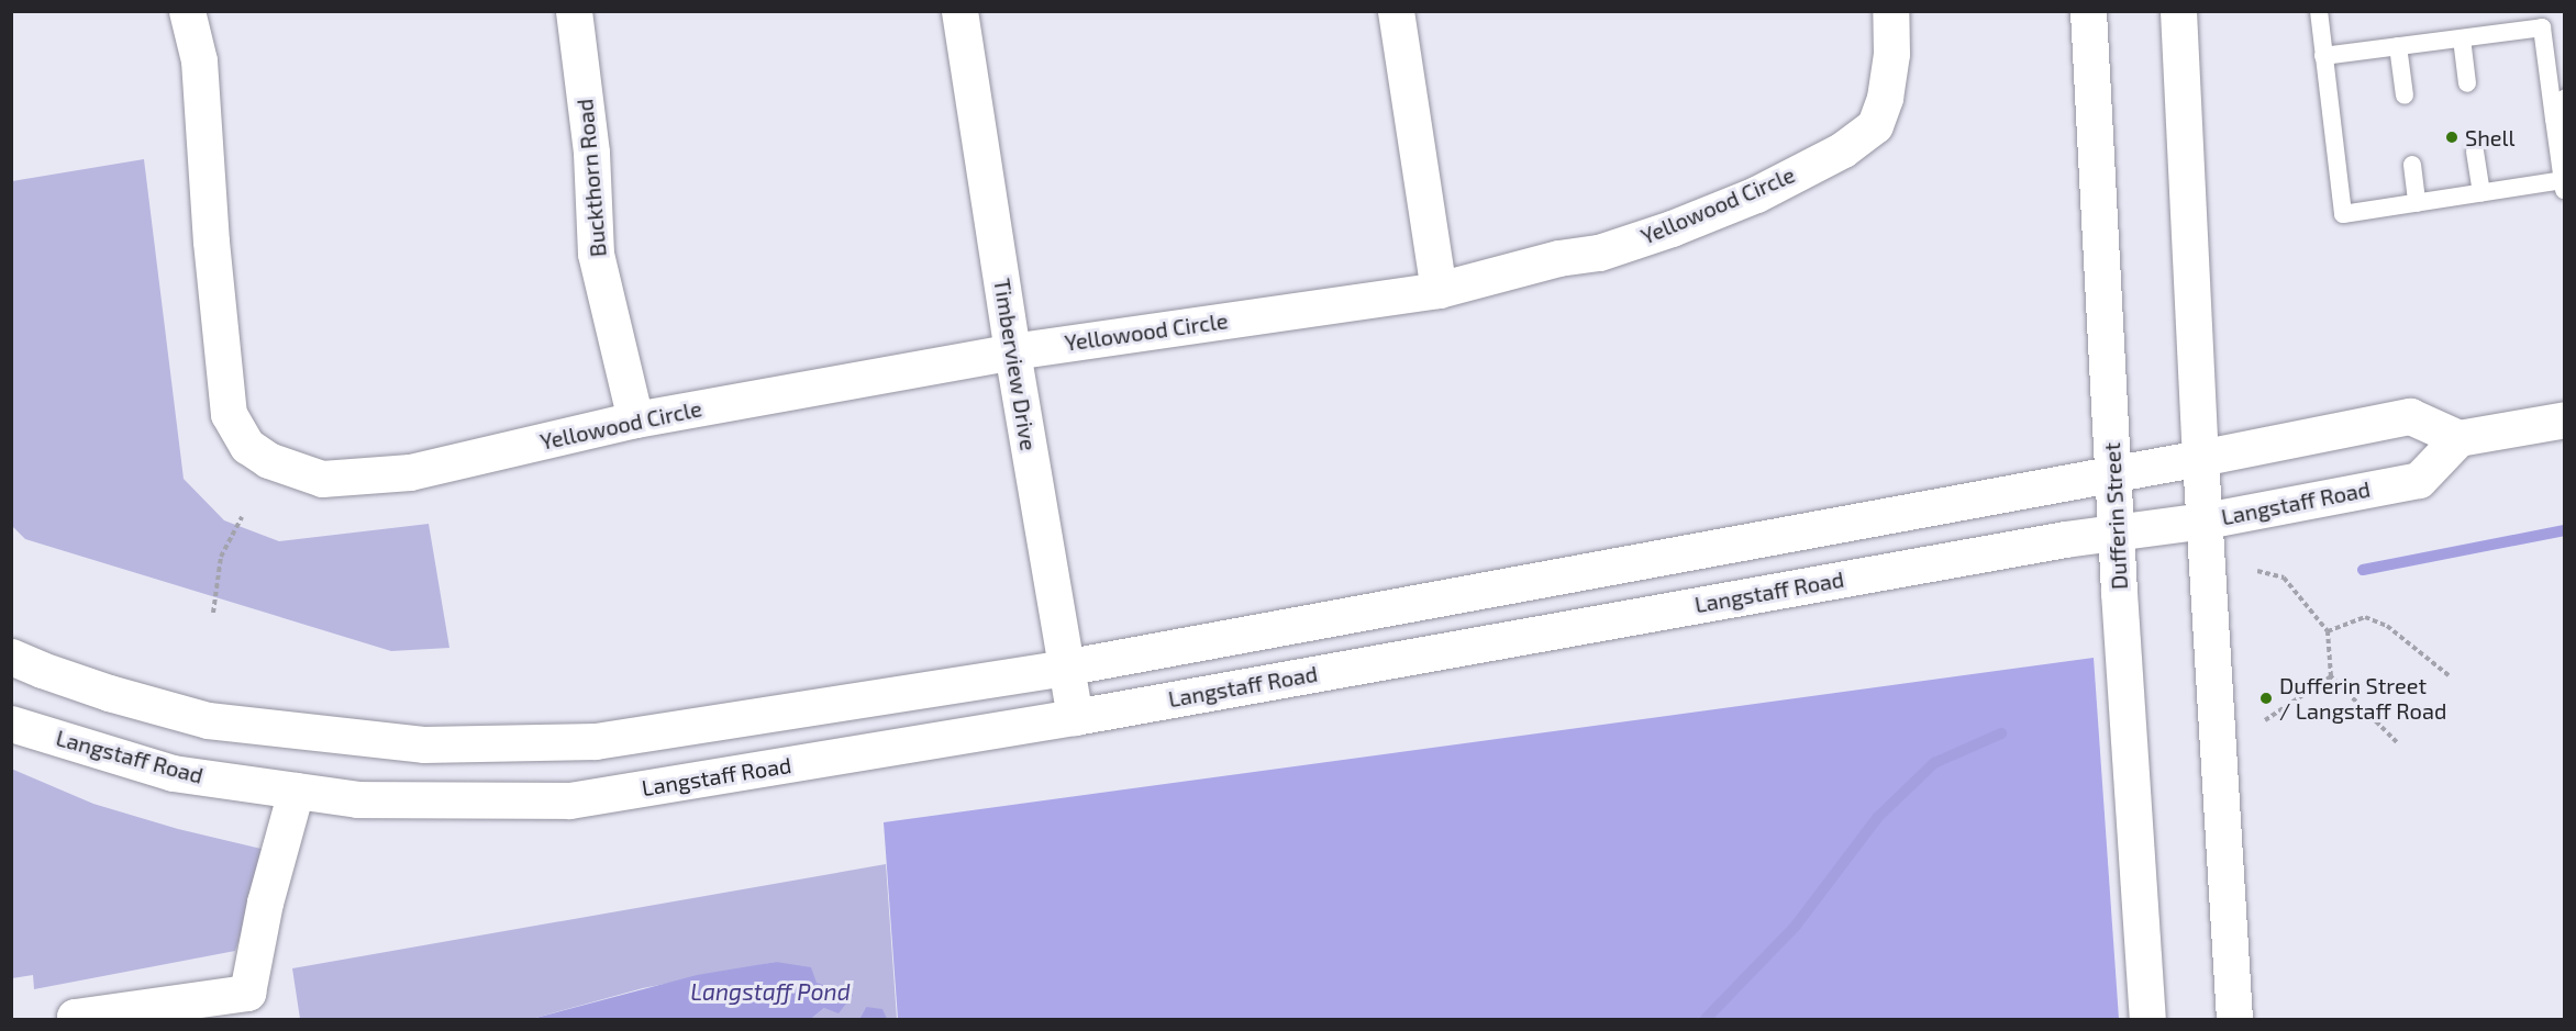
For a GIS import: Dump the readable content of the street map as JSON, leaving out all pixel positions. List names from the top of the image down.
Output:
{
  "streets": {
    "main road": [
      "Buckthorn Road",
      "Yellowood Circle",
      "Timberview Drive",
      "Langstaff Road",
      "Dufferin Street"
    ]
  },
  "crossings": [
    ["Buckthorn Road", "Yellowood Circle"],
    ["Yellowood Circle", "Timberview Drive"],
    ["Timberview Drive", "Langstaff Road"],
    ["Langstaff Road", "Dufferin Street"]
  ],
  "water": ["Langstaff Pond"],
  "places": ["Shell", "Dufferin Street / Langstaff Road"]
}
